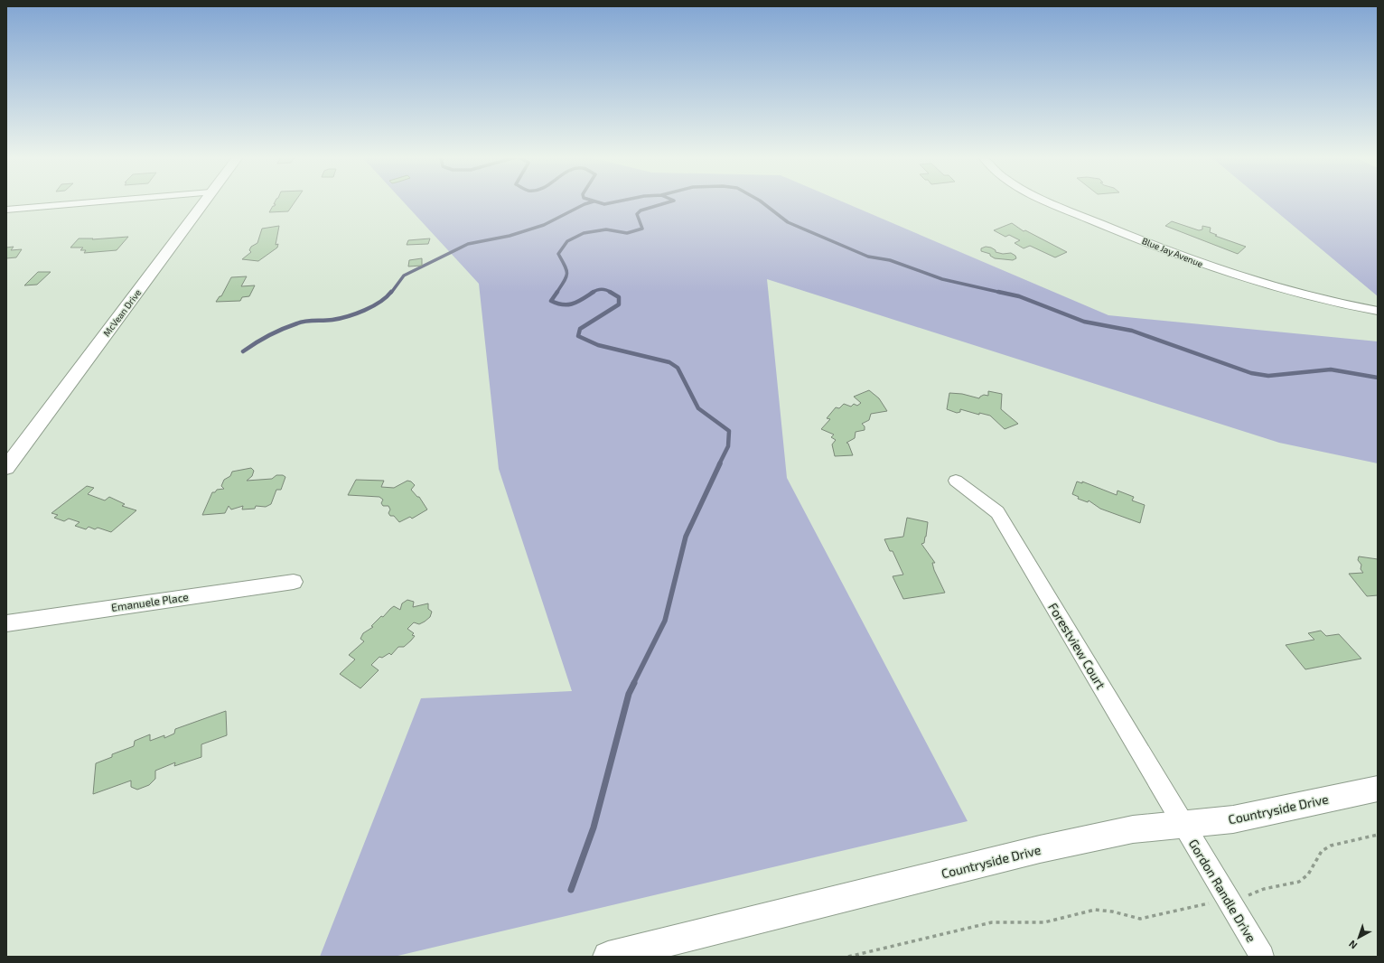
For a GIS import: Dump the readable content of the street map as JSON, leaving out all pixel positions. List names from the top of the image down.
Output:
{
  "streets": {
    "main road": ["McVean Drive", "Countryside Drive"],
    "street": [
      "Blue Jay Avenue",
      "Emanuele Place",
      "Forestview Court",
      "Gordon Randle Drive"
    ]
  },
  "crossings": [
    ["Forestview Court", "Countryside Drive"],
    ["Forestview Court", "Gordon Randle Drive"],
    ["Countryside Drive", "Gordon Randle Drive"]
  ],
  "north": "bottom left"
}
